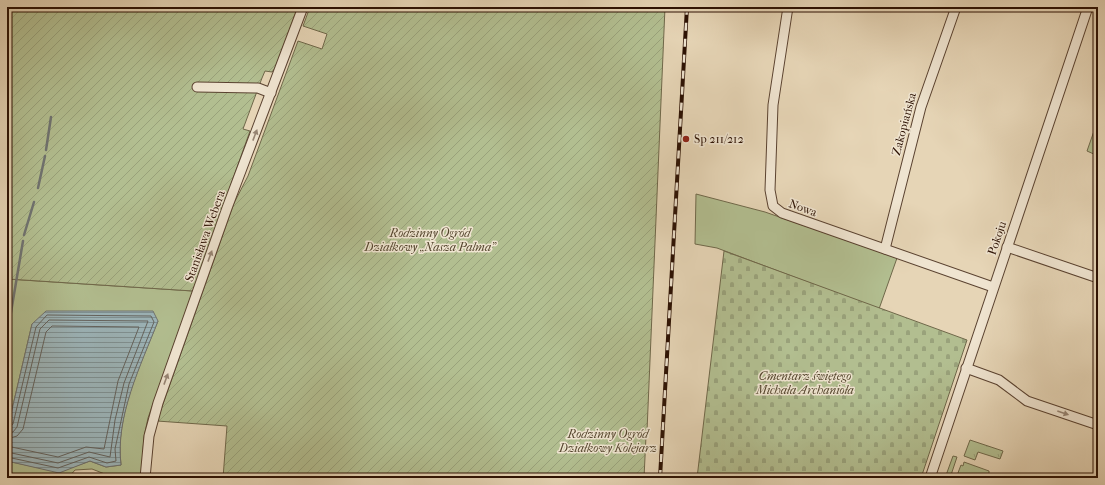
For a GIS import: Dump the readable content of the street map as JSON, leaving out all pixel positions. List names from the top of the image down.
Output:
{
  "streets": {
    "street": [
      "Zakopiańska",
      "Nowa",
      "Stanisława Webera",
      "Pokoju"
    ]
  },
  "crossings": [
    ["Zakopiańska", "Nowa"],
    ["Nowa", "Pokoju"]
  ],
  "one_way": ["Stanisława Webera"],
  "parks": ["Rodzinny Ogród Działkowy „Nasza Palma”", "Cmentarz świętego Michała Archanioła", "Rodzinny Ogród Działkowy Kolejarz"],
  "places": ["Sp 211/212"]
}
